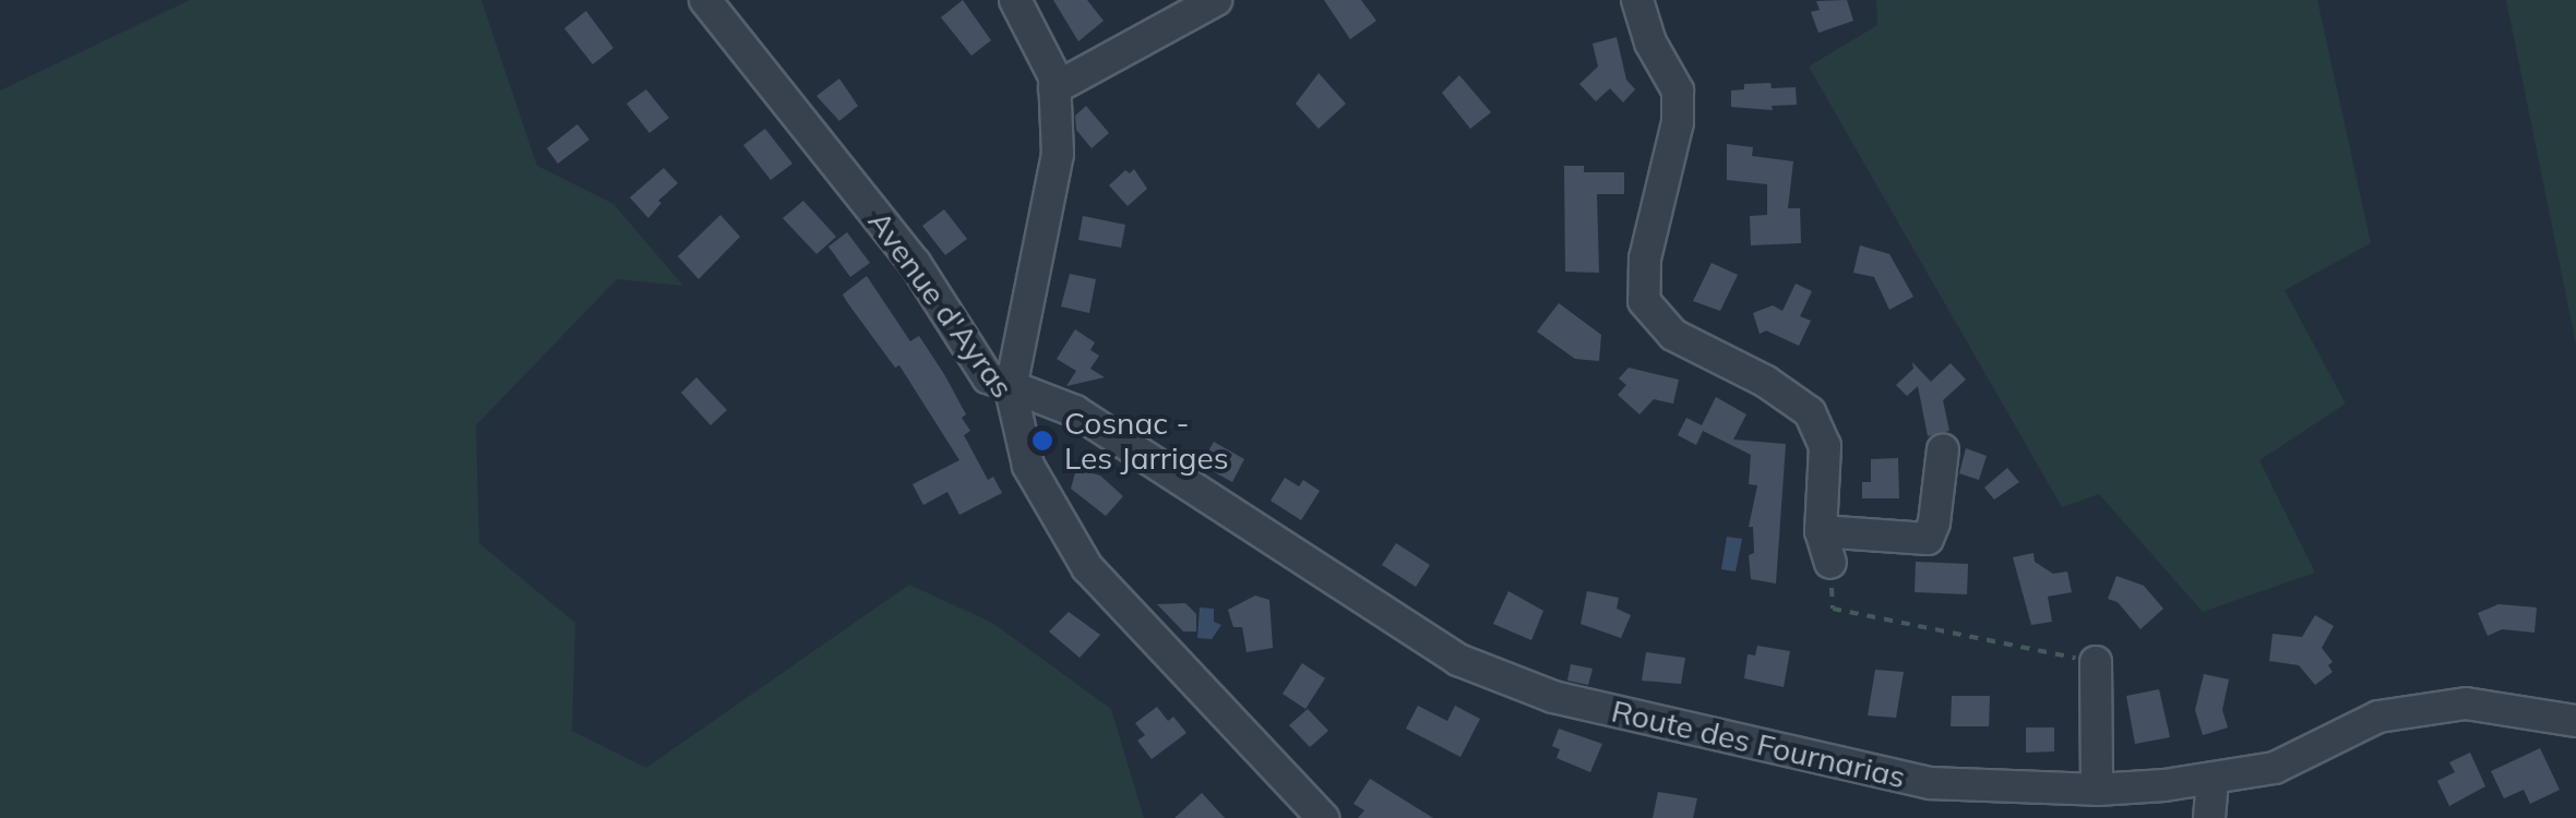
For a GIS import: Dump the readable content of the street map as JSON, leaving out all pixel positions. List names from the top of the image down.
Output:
{
  "streets": {
    "street": ["Avenue d'Ayras", "Route des Fournarias"]
  },
  "crossings": [
    ["Avenue d'Ayras", "Route des Fournarias"]
  ],
  "places": ["Cosnac - Les Jarriges"]
}
